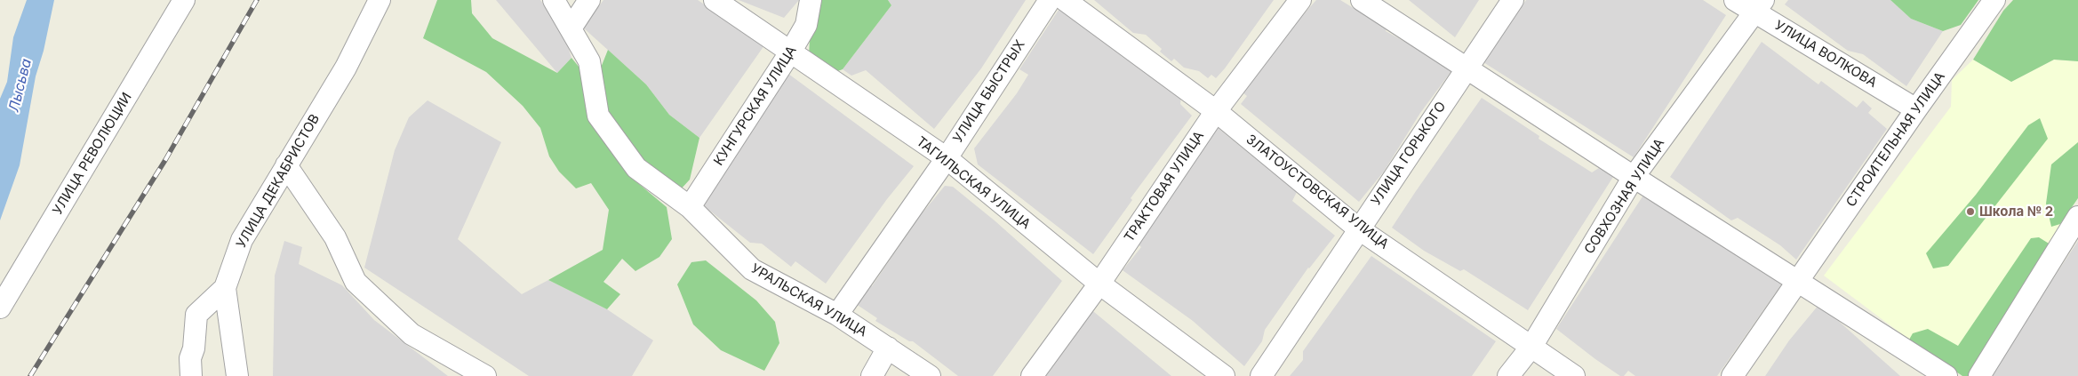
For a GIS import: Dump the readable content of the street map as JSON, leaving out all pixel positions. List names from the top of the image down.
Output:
{
  "streets": {
    "street": [
      "УЛИЦА ВОЛКОВА",
      "УЛИЦА БЫСТРЫХ",
      "КУНГУРСКАЯ УЛИЦА",
      "СТРОИТЕЛЬНАЯ УЛИЦА",
      "УЛИЦА РЕВОЛЮЦИИ",
      "УЛИЦА ГОРЬКОГО",
      "УЛИЦА ДЕКАБРИСТОВ",
      "ТАГИЛЬСКАЯ УЛИЦА",
      "ТРАКТОВАЯ УЛИЦА",
      "ЗЛАТОУСТОВСКАЯ УЛИЦА",
      "СОВХОЗНАЯ УЛИЦА",
      "УРАЛЬСКАЯ УЛИЦА"
    ]
  },
  "crossings": [
    ["УЛИЦА ВОЛКОВА", "СТРОИТЕЛЬНАЯ УЛИЦА"],
    ["УЛИЦА ВОЛКОВА", "СОВХОЗНАЯ УЛИЦА"],
    ["УЛИЦА БЫСТРЫХ", "ТАГИЛЬСКАЯ УЛИЦА"],
    ["УЛИЦА БЫСТРЫХ", "УРАЛЬСКАЯ УЛИЦА"],
    ["КУНГУРСКАЯ УЛИЦА", "ТАГИЛЬСКАЯ УЛИЦА"],
    ["КУНГУРСКАЯ УЛИЦА", "УРАЛЬСКАЯ УЛИЦА"],
    ["УЛИЦА ГОРЬКОГО", "ЗЛАТОУСТОВСКАЯ УЛИЦА"],
    ["ТАГИЛЬСКАЯ УЛИЦА", "ТРАКТОВАЯ УЛИЦА"],
    ["ТРАКТОВАЯ УЛИЦА", "ЗЛАТОУСТОВСКАЯ УЛИЦА"],
    ["ЗЛАТОУСТОВСКАЯ УЛИЦА", "СОВХОЗНАЯ УЛИЦА"]
  ],
  "water": ["Лысьва"],
  "places": ["Школа № 2"]
}
